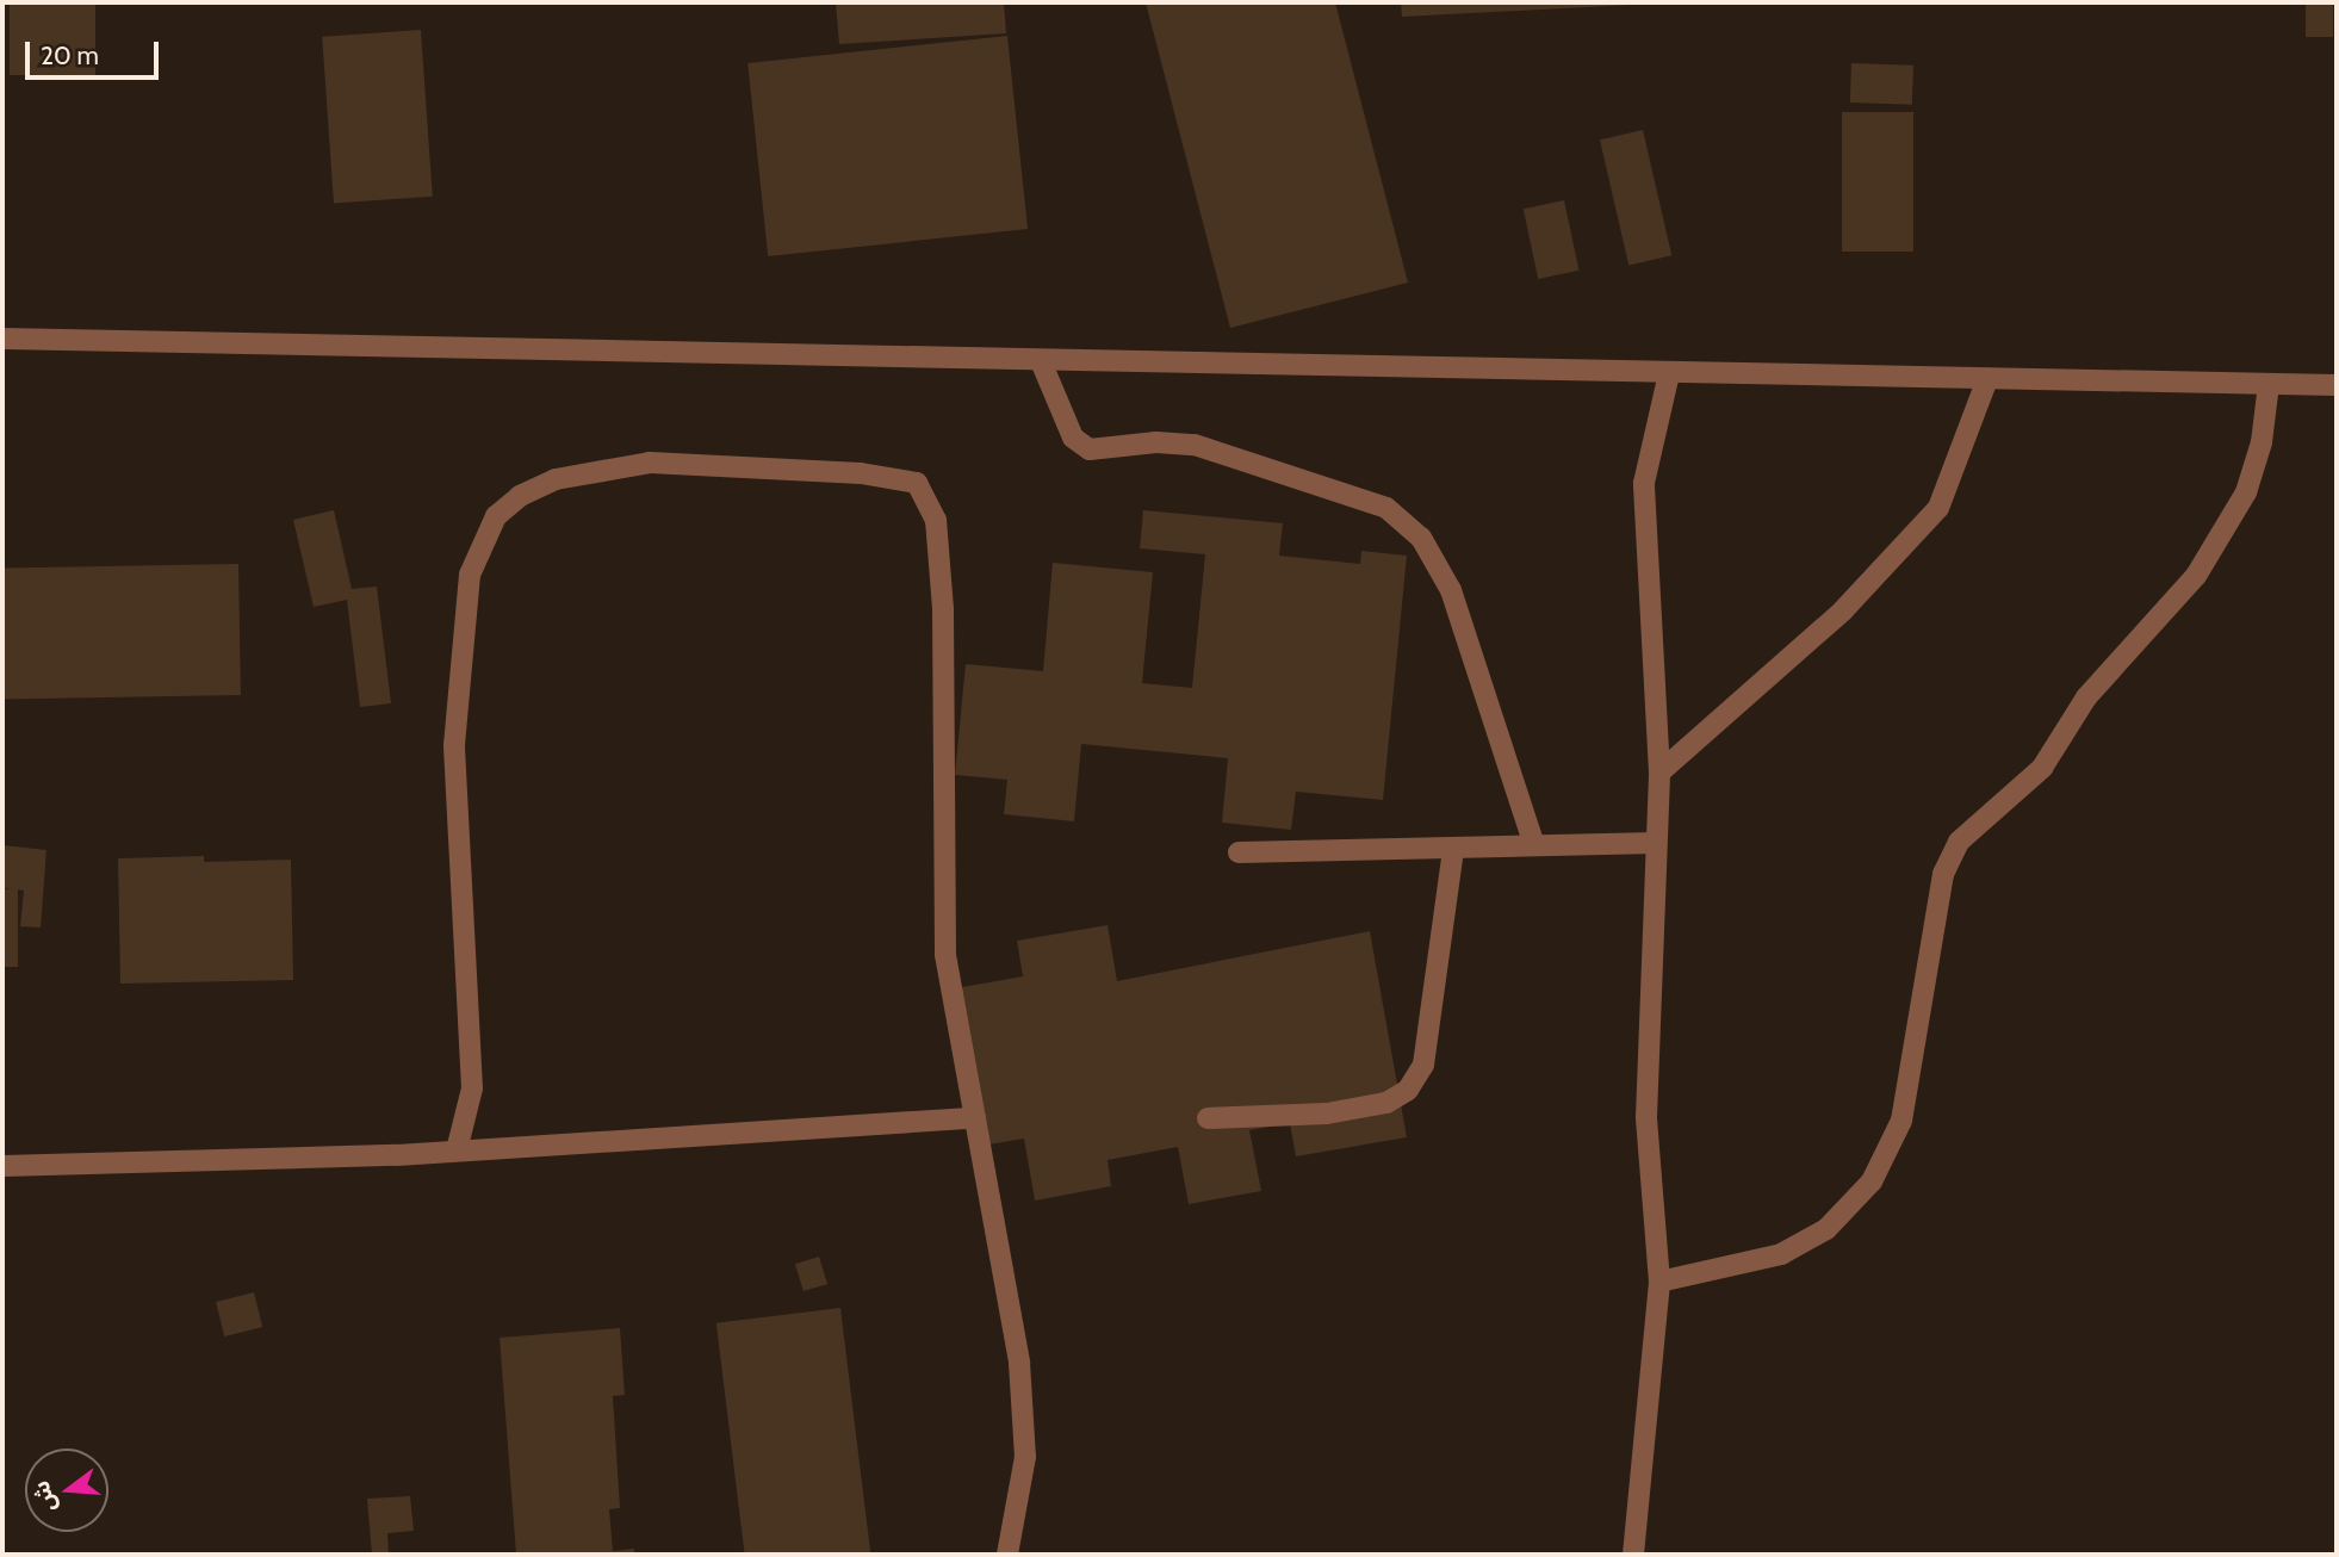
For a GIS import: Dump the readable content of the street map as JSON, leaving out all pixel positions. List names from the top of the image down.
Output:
{
  "scale_bar": "20 m",
  "north": "left"
}
